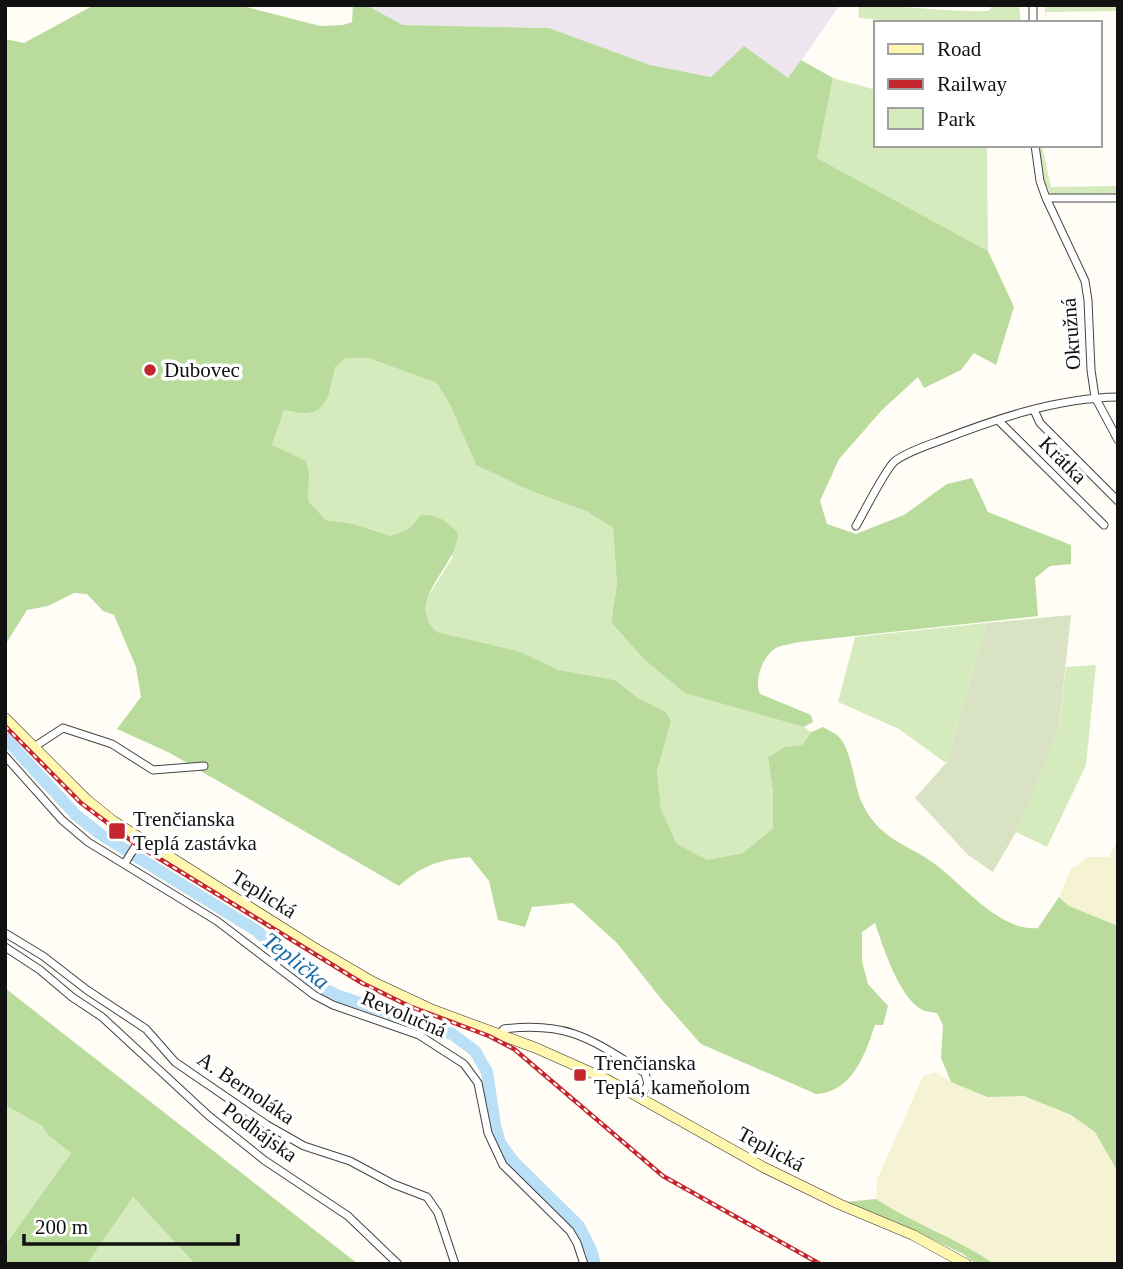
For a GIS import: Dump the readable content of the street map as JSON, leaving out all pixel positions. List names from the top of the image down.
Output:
{
  "streets": {
    "main road": ["Teplická"],
    "street": [
      "Okružná",
      "Krátka",
      "Revolučná",
      "A. Bernoláka",
      "Podhájska"
    ]
  },
  "water": ["Teplička"],
  "places": {
    "other": ["Dubovec"],
    "transit": ["Trenčianska Teplá zastávka", "Trenčianska Teplá, kameňolom"]
  },
  "legend": ["Road", "Railway", "Park"],
  "scale_bar": "200 m"
}
